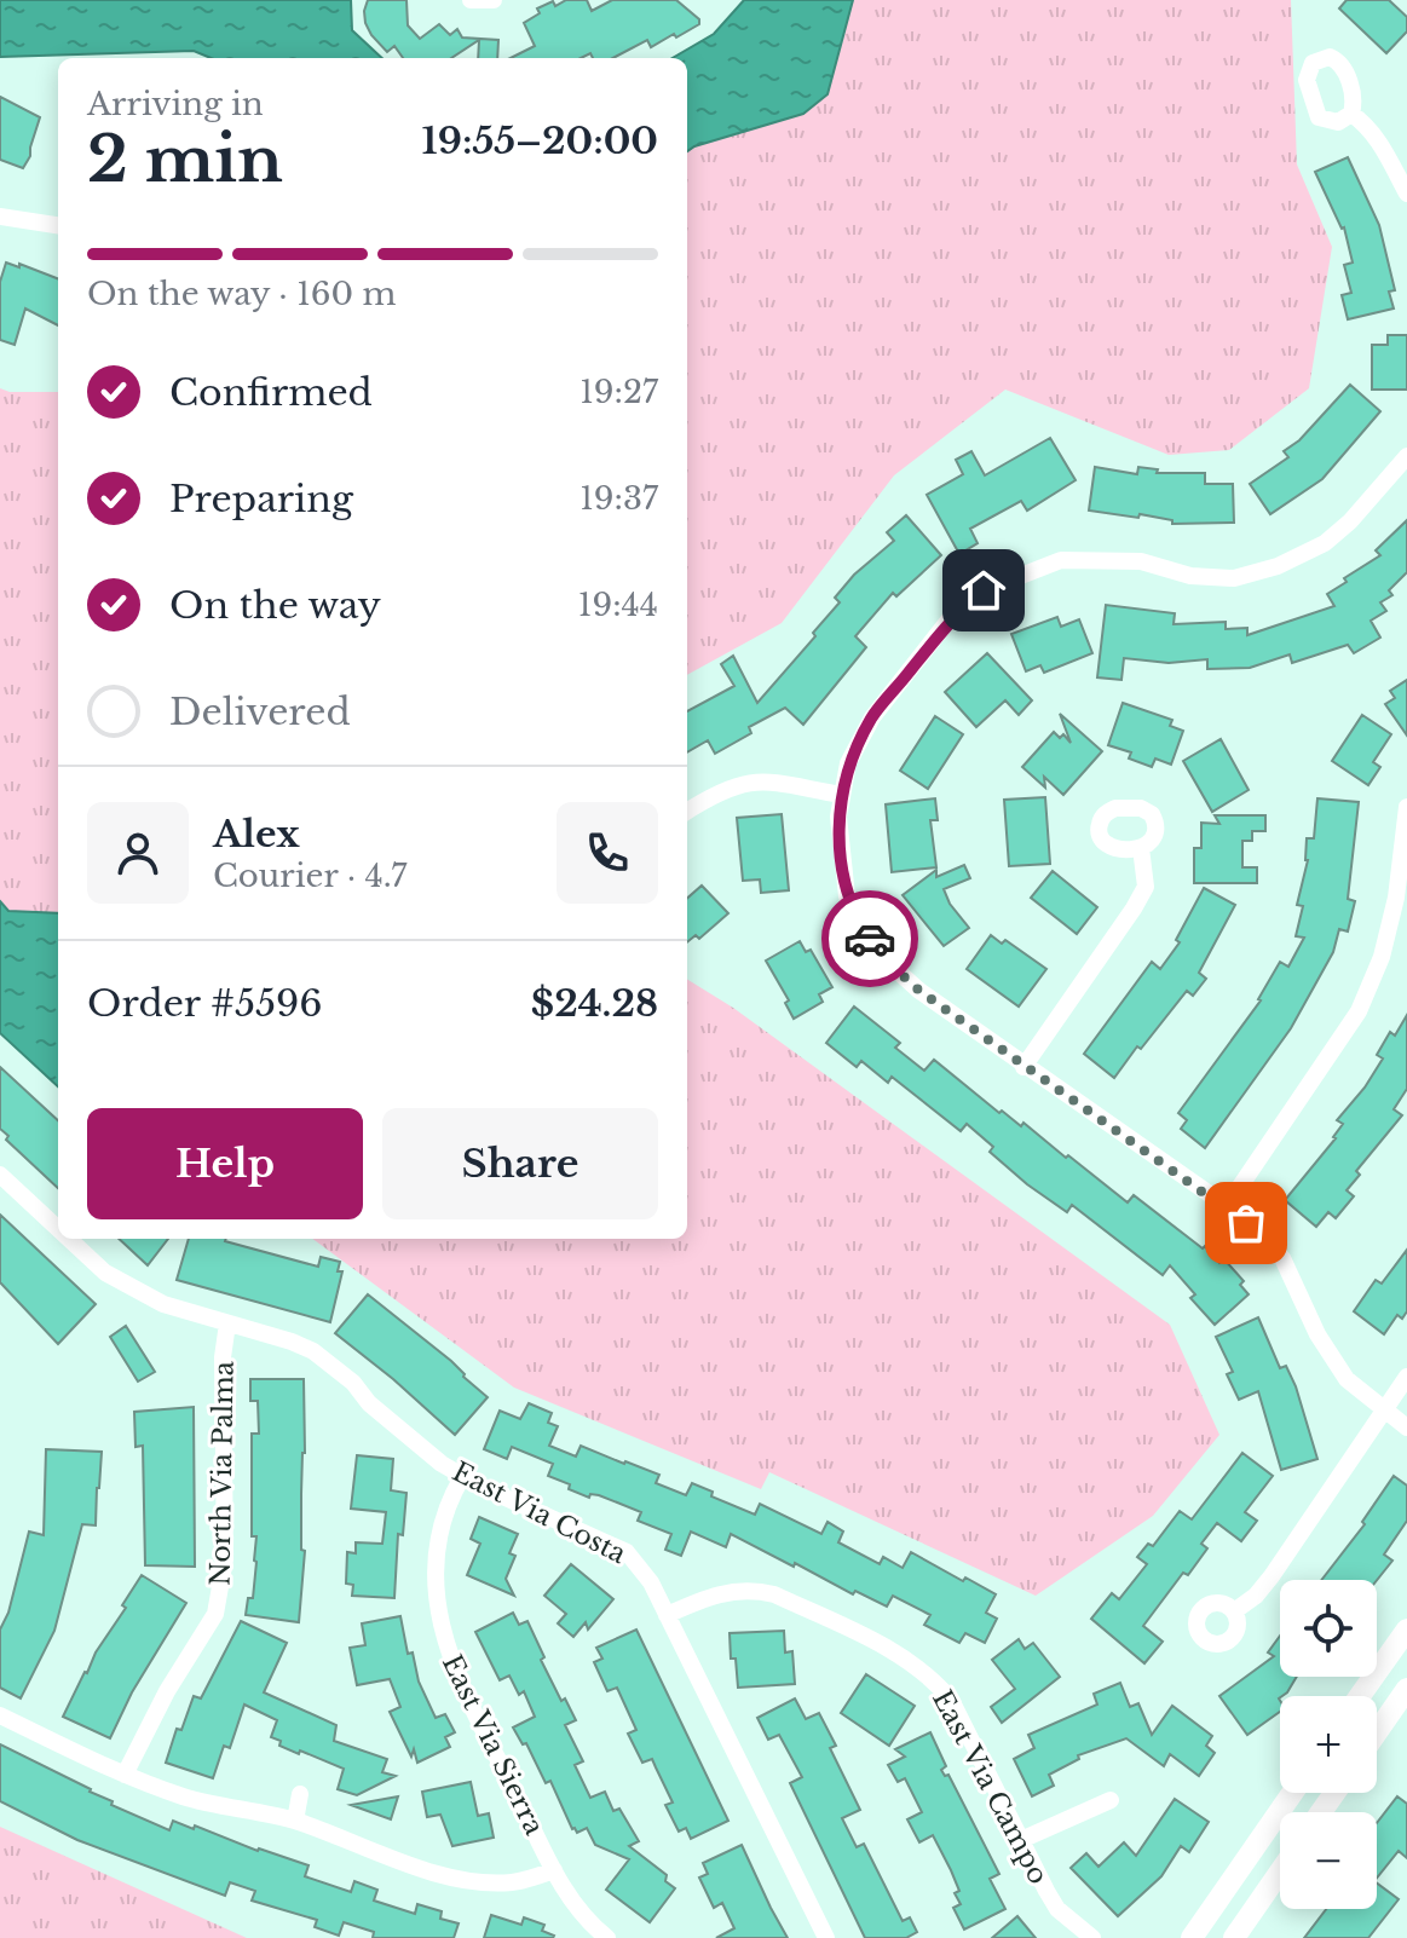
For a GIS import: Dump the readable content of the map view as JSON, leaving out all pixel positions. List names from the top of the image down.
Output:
{
  "streets": {
    "street": [
      "North Via Palma",
      "East Via Costa",
      "East Via Sierra",
      "East Via Campo"
    ]
  },
  "crossings": [
    ["North Via Palma", "East Via Costa"],
    ["East Via Costa", "East Via Sierra"],
    ["East Via Costa", "East Via Campo"]
  ],
  "page": {
    "heading": ["2 min", "Arriving in", "19:55–20:00"],
    "panel": [
      "Alex",
      "Courier · 4.7",
      "Order #5596",
      "$24.28"
    ],
    "bar": "On the way · 160 m",
    "list": [
      ["Confirmed", "19:27"],
      ["Preparing", "19:37"],
      ["On the way", "19:44"],
      "Delivered"
    ],
    "buttons": ["Help", "Share"],
    "map_buttons": ["+", "−"]
  }
}
